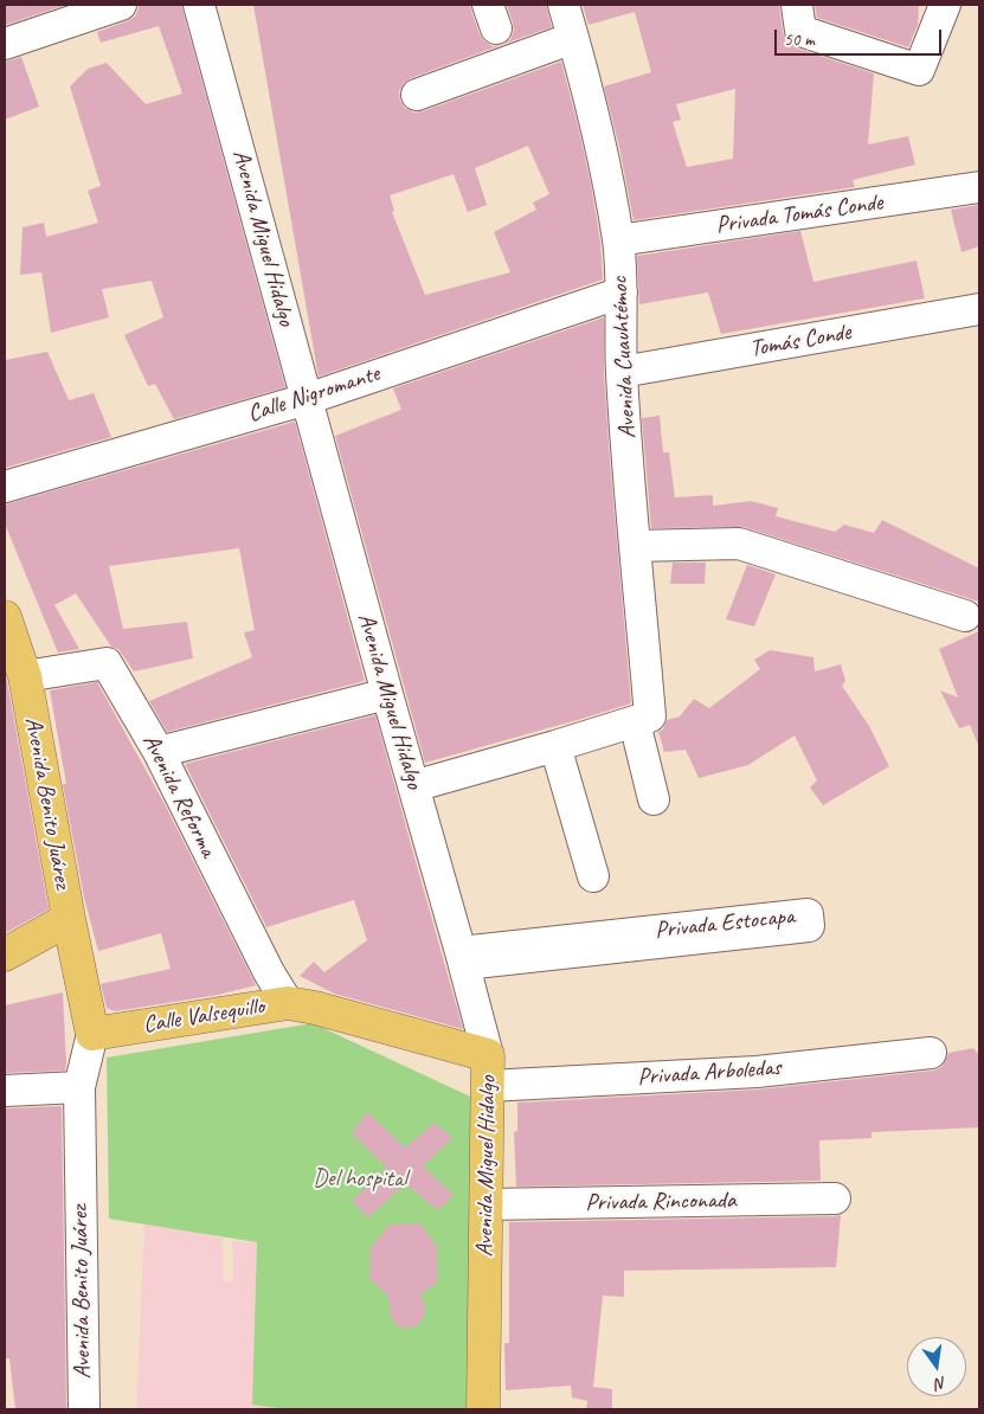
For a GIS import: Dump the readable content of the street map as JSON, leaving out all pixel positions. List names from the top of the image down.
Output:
{
  "streets": {
    "main road": ["Avenida Miguel Hidalgo", "Avenida Benito Juárez", "Calle Valsequillo"],
    "street": [
      "Privada Tomás Conde",
      "Tomás Conde",
      "Avenida Cuauhtémoc",
      "Calle Nigromante",
      "Avenida Reforma",
      "Privada Estocapa",
      "Privada Arboledas",
      "Privada Rinconada"
    ]
  },
  "crossings": [
    ["Privada Tomás Conde", "Avenida Cuauhtémoc"],
    ["Avenida Miguel Hidalgo", "Calle Nigromante"],
    ["Avenida Miguel Hidalgo", "Privada Estocapa"],
    ["Avenida Miguel Hidalgo", "Privada Arboledas"],
    ["Avenida Miguel Hidalgo", "Privada Rinconada"],
    ["Tomás Conde", "Avenida Cuauhtémoc"],
    ["Avenida Cuauhtémoc", "Calle Nigromante"],
    ["Avenida Reforma", "Avenida Benito Juárez"],
    ["Avenida Reforma", "Calle Valsequillo"],
    ["Avenida Benito Juárez", "Calle Valsequillo"]
  ],
  "parks": ["Del hospital"],
  "scale_bar": "50 m",
  "north": "bottom"
}
